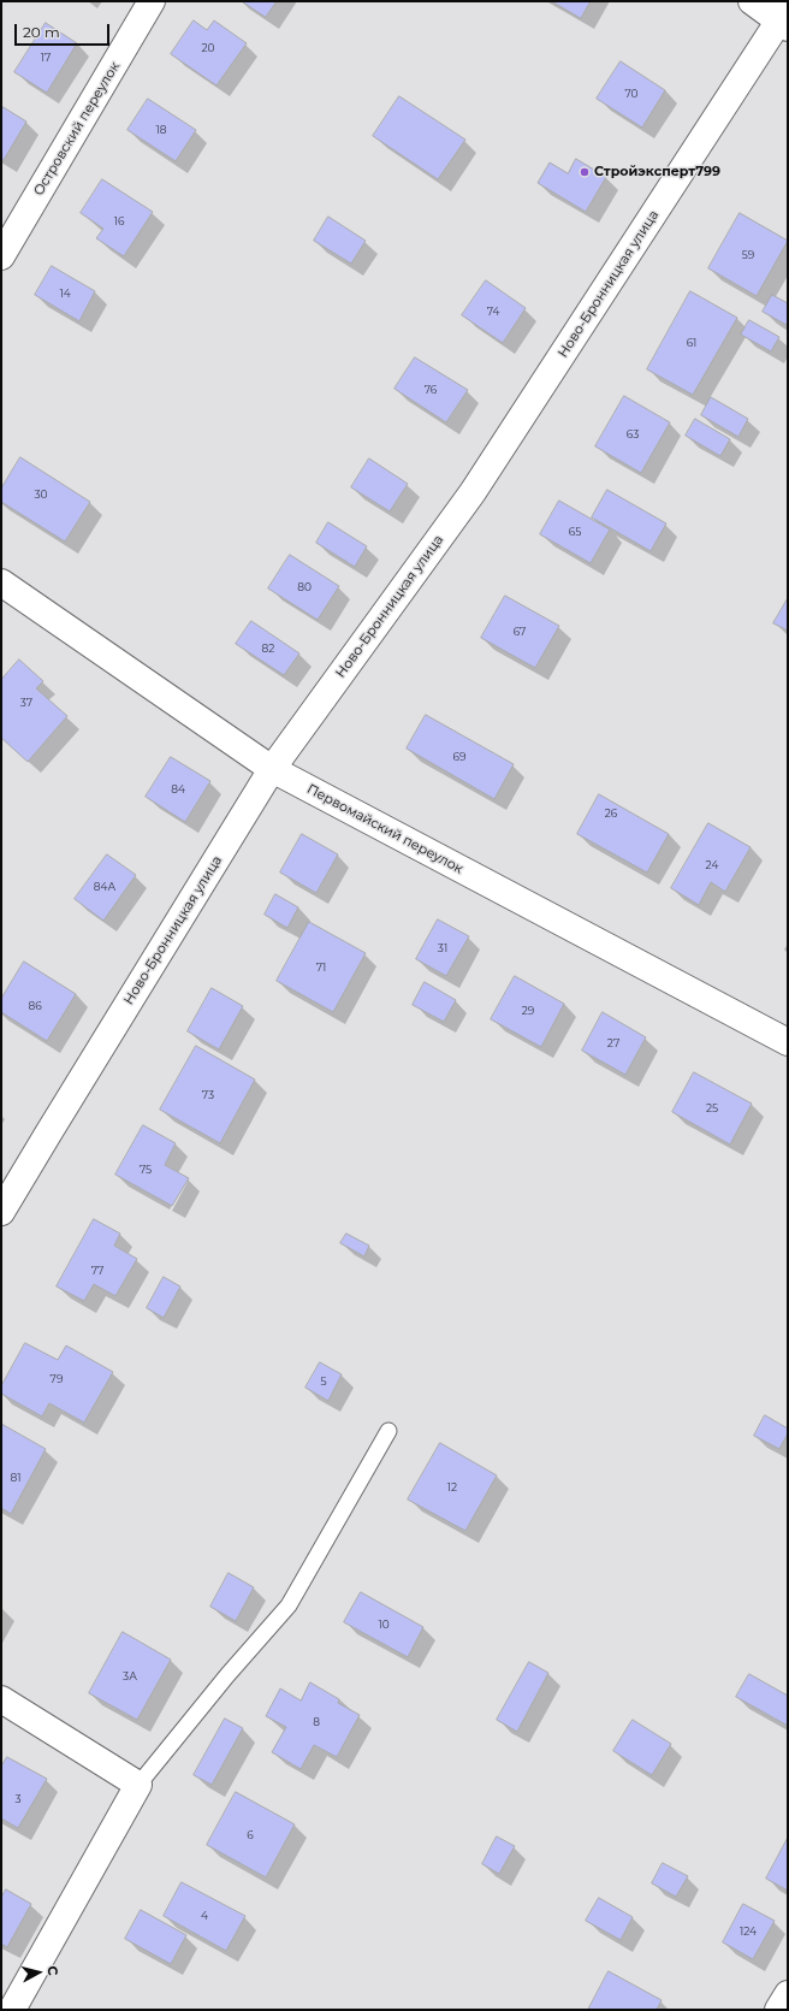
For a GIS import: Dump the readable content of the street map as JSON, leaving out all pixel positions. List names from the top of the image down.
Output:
{
  "streets": {
    "street": ["Островский переулок", "Ново-Бронницкая улица", "Первомайский переулок"]
  },
  "crossings": [
    ["Ново-Бронницкая улица", "Первомайский переулок"]
  ],
  "places": ["Стройэксперт799"],
  "house_numbers": [
    "20",
    "17",
    "70",
    "18",
    "16",
    "59",
    "14",
    "74",
    "61",
    "76",
    "63",
    "30",
    "65",
    "80",
    "67",
    "82",
    "37",
    "69",
    "84",
    "26",
    "24",
    "84А",
    "31",
    "71",
    "86",
    "29",
    "27",
    "73",
    "25",
    "75",
    "77",
    "79",
    "5",
    "81",
    "12",
    "10",
    "3А",
    "8",
    "3",
    "6",
    "4",
    "124"
  ],
  "scale_bar": "20 m",
  "north": "right"
}
